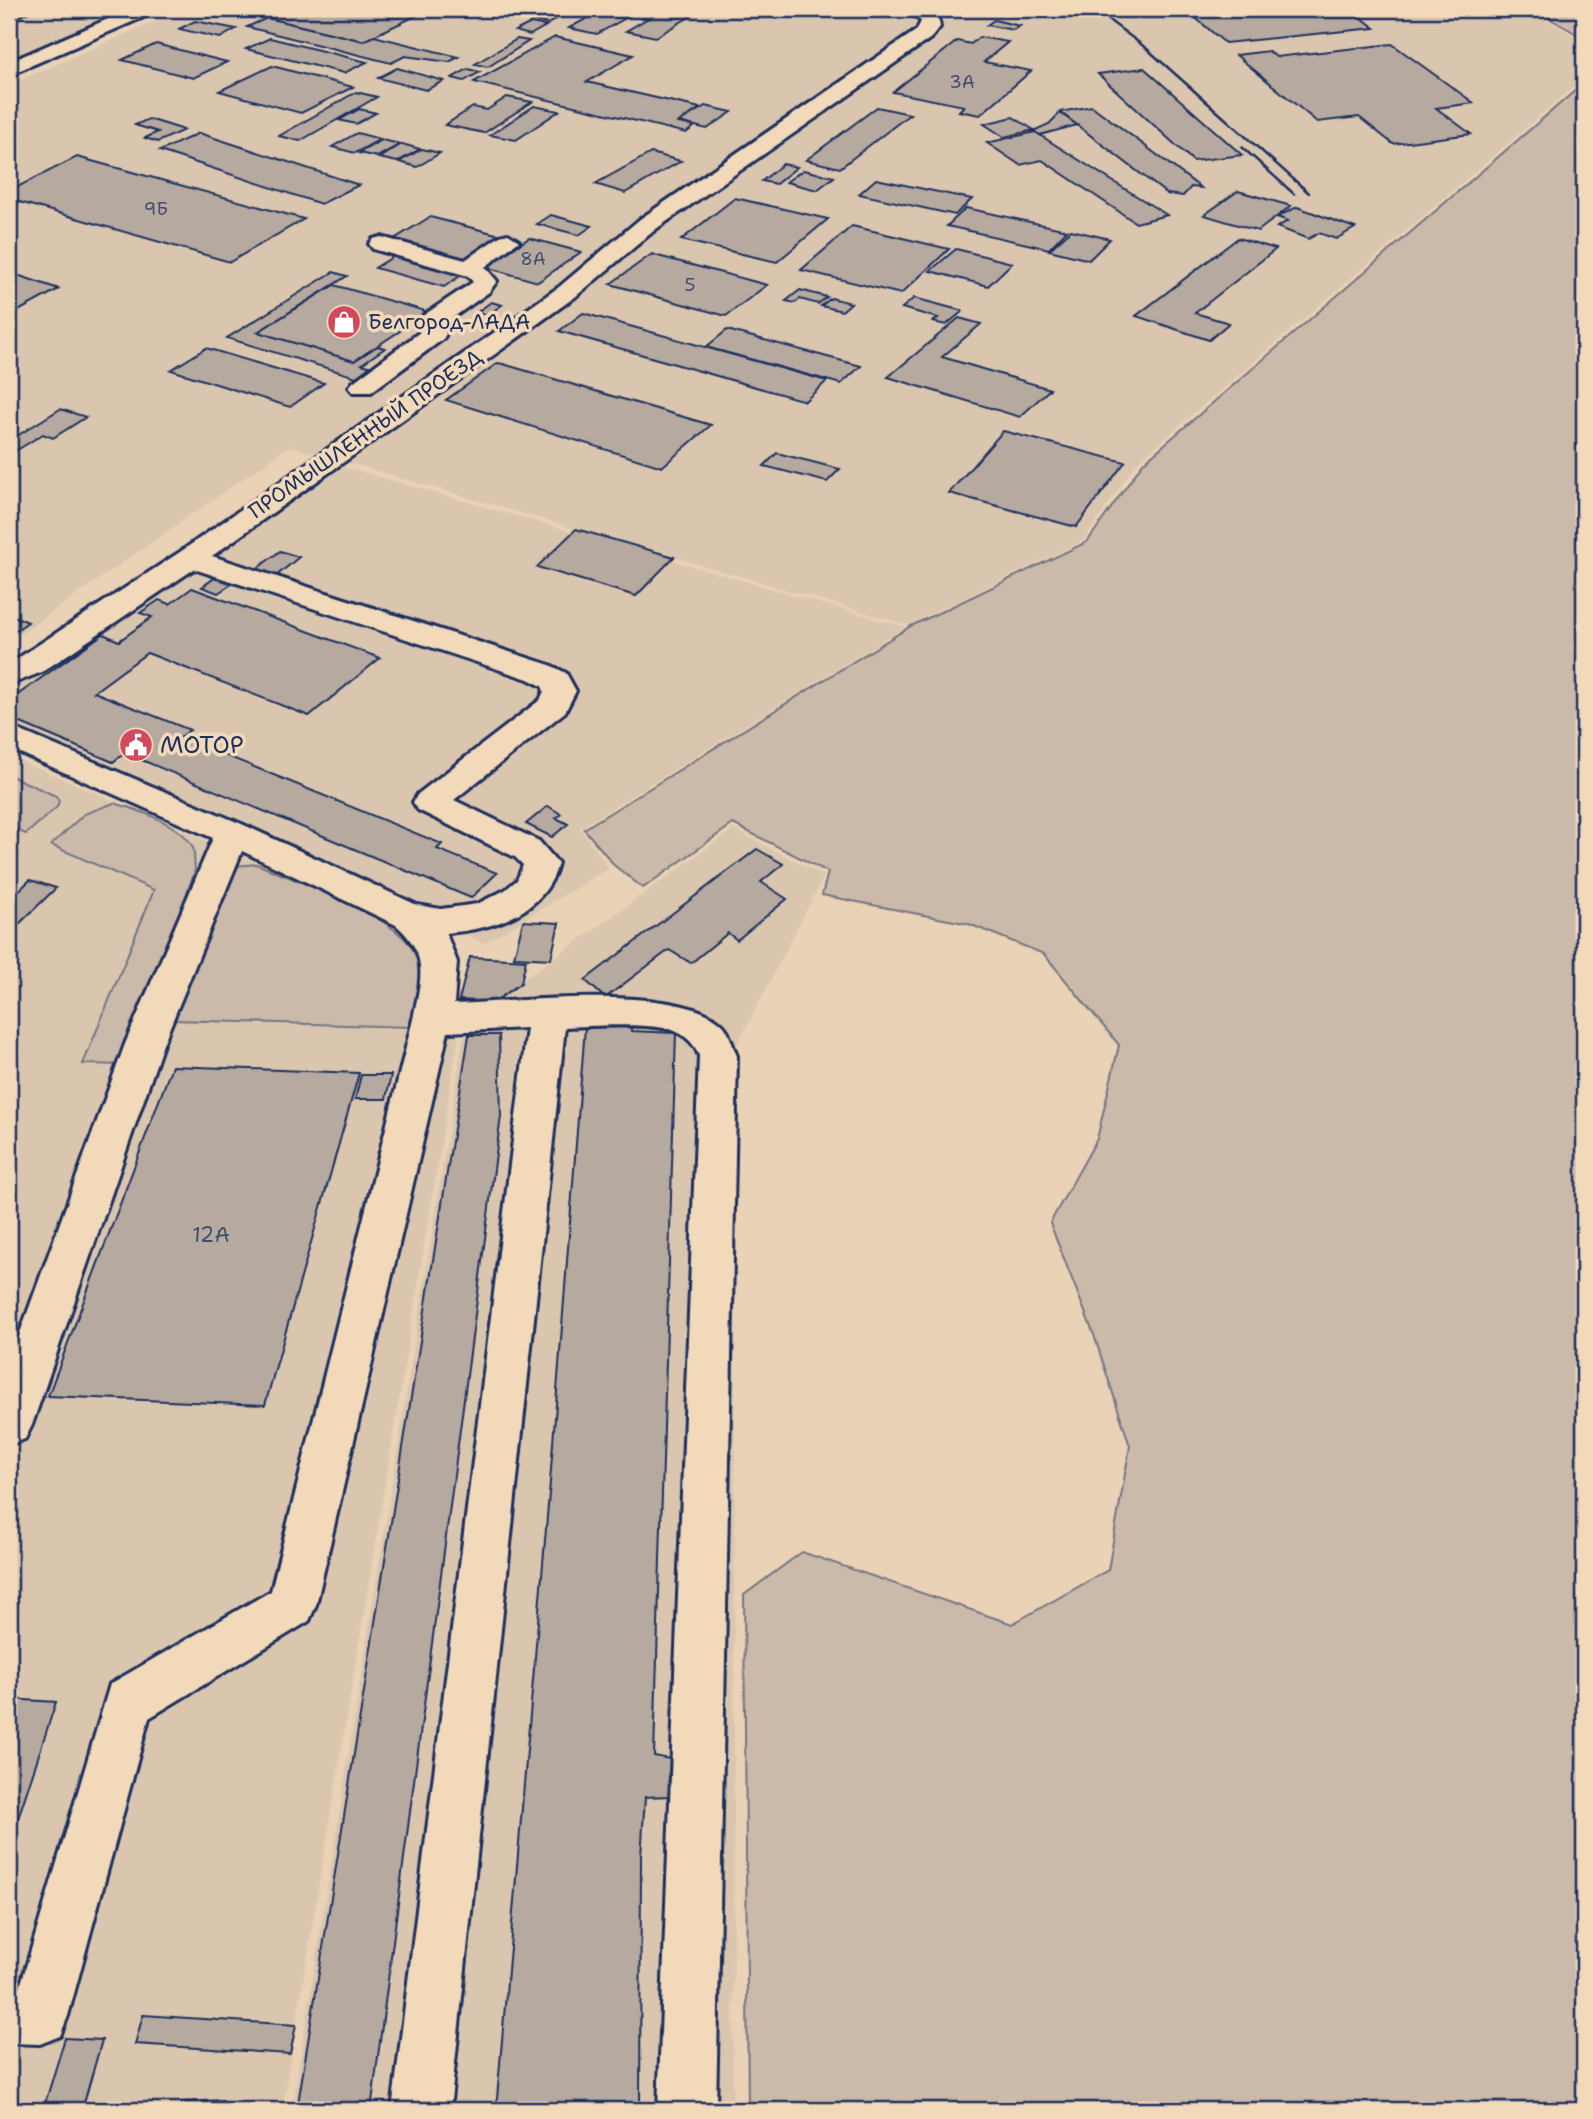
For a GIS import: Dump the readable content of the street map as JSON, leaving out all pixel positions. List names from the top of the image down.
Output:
{
  "streets": {
    "street": ["ПРОМЫШЛЕННЫЙ ПРОЕЗД"]
  },
  "places": {
    "shop": ["Белгород-ЛАДА"],
    "public building": ["МОТОР"]
  },
  "house_numbers": [
    "3А",
    "9Б",
    "8А",
    "5",
    "12А"
  ]
}
